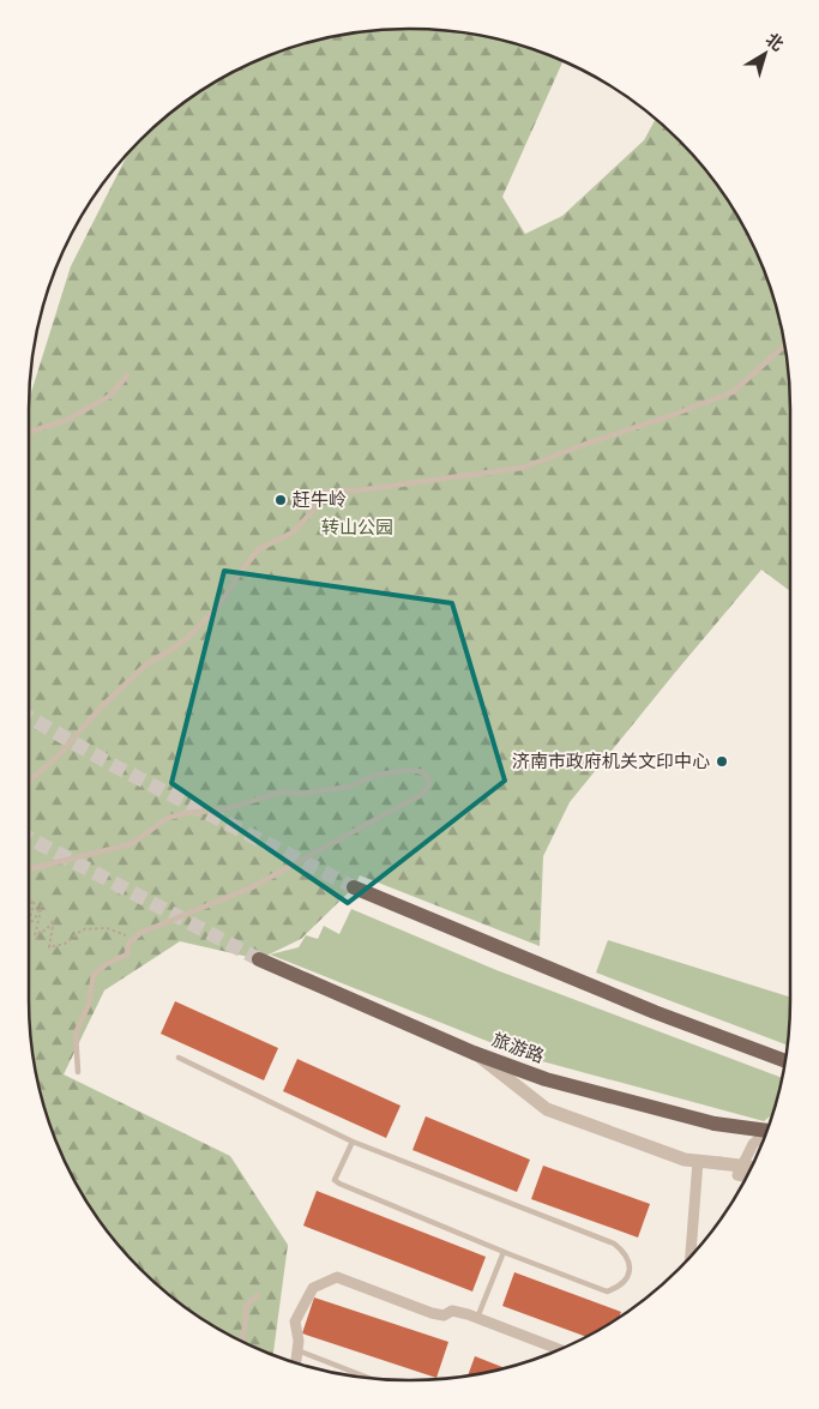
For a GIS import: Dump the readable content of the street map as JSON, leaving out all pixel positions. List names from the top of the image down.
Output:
{
  "streets": {
    "main road": ["旅游路"]
  },
  "parks": ["转山公园"],
  "places": ["赶牛岭", "济南市政府机关文印中心"],
  "north": "top right"
}
